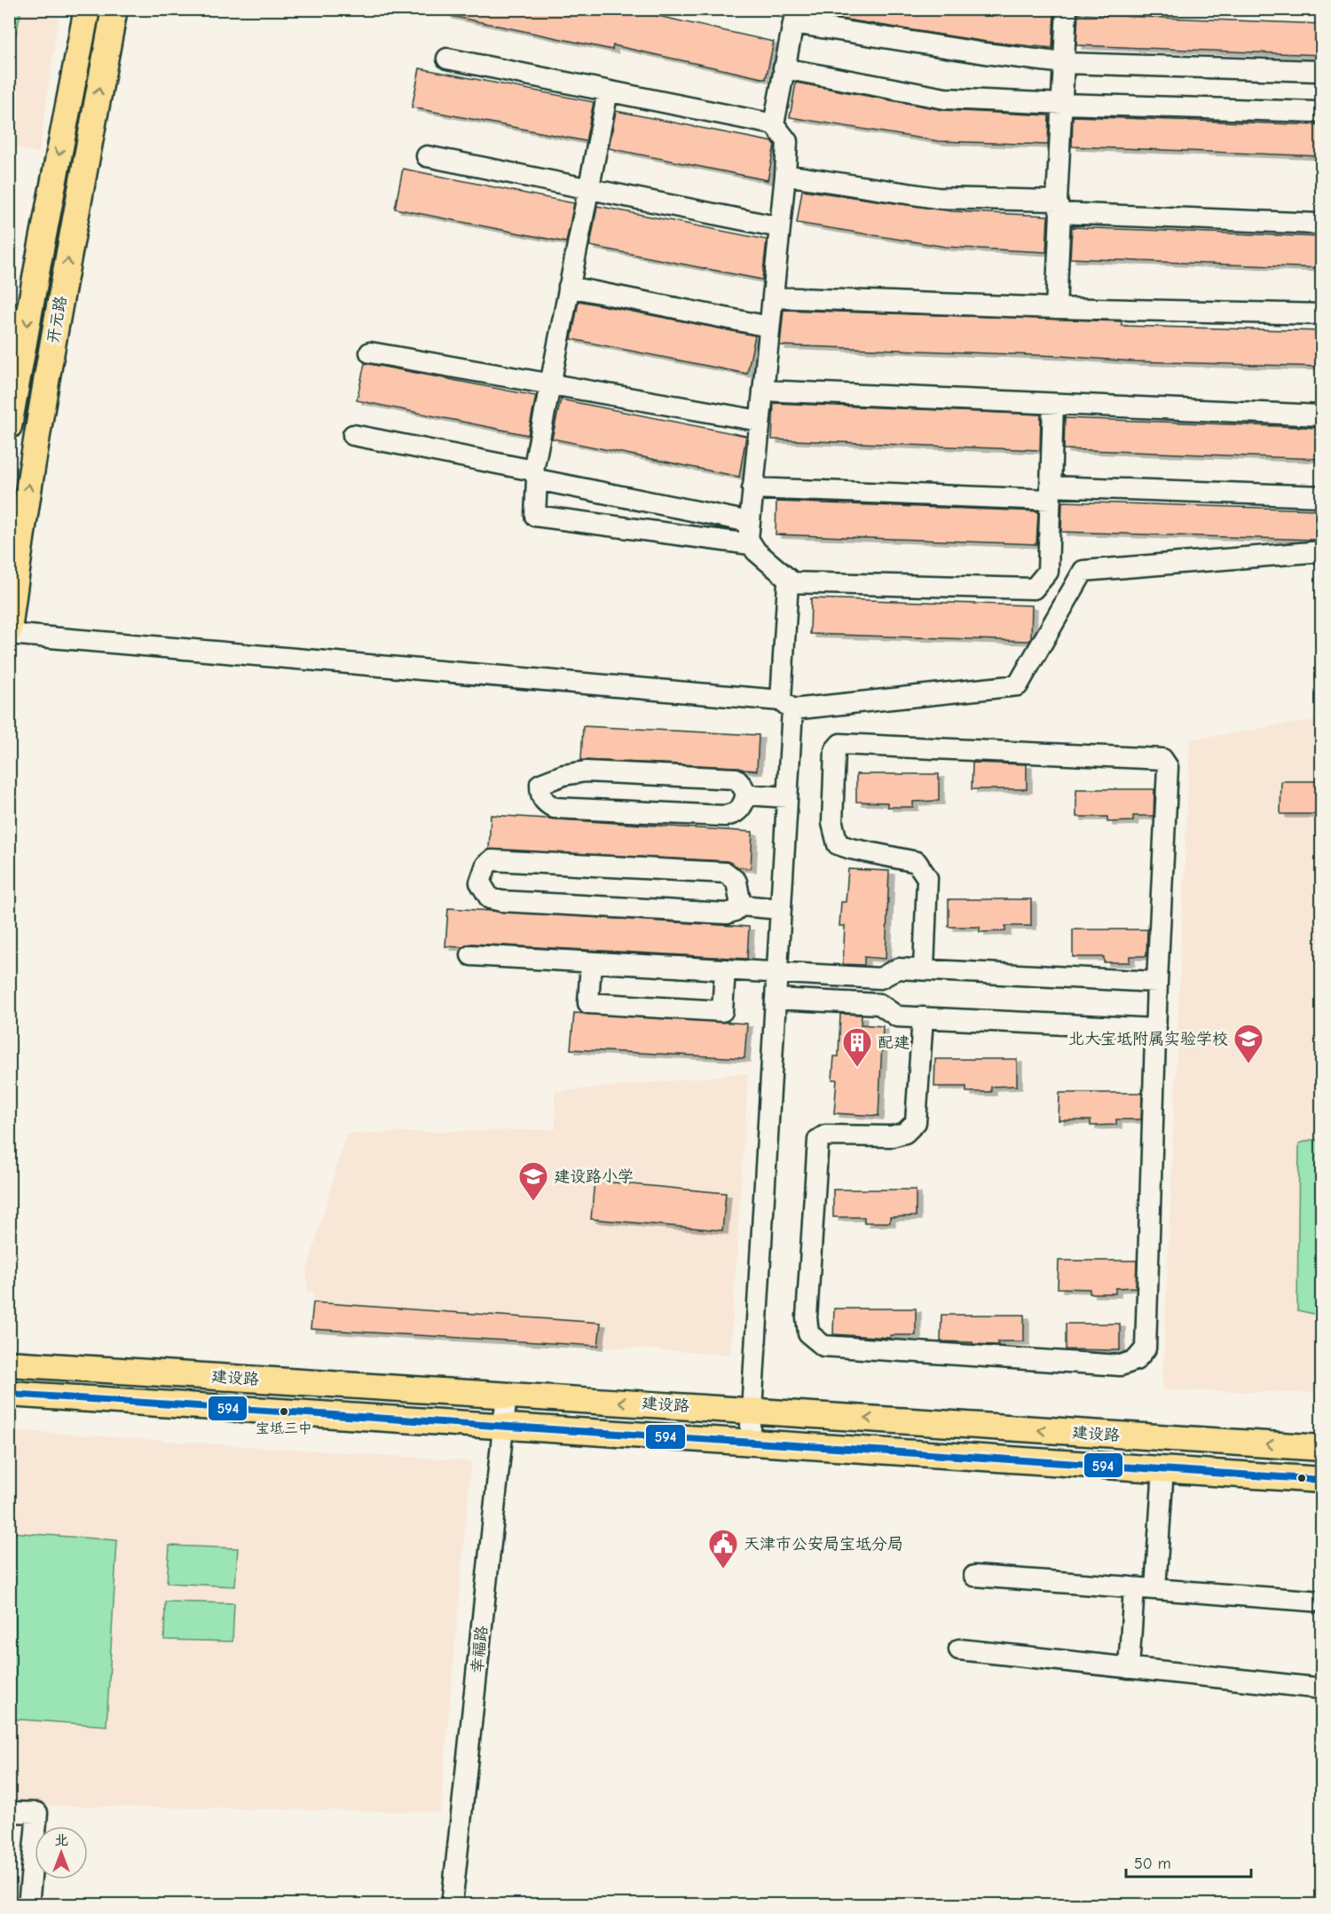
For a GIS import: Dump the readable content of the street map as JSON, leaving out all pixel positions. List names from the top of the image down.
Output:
{
  "streets": {
    "main road": ["开元路", "建设路"],
    "street": ["幸福路"]
  },
  "crossings": [
    ["建设路", "幸福路"]
  ],
  "places": {
    "school or university": ["北大宝坻附属实验学校", "建设路小学"],
    "building": ["配建"],
    "other": ["宝坻三中"],
    "public building": ["天津市公安局宝坻分局"]
  },
  "lines": ["transit line 594"],
  "scale_bar": "50 m",
  "north": "top"
}
